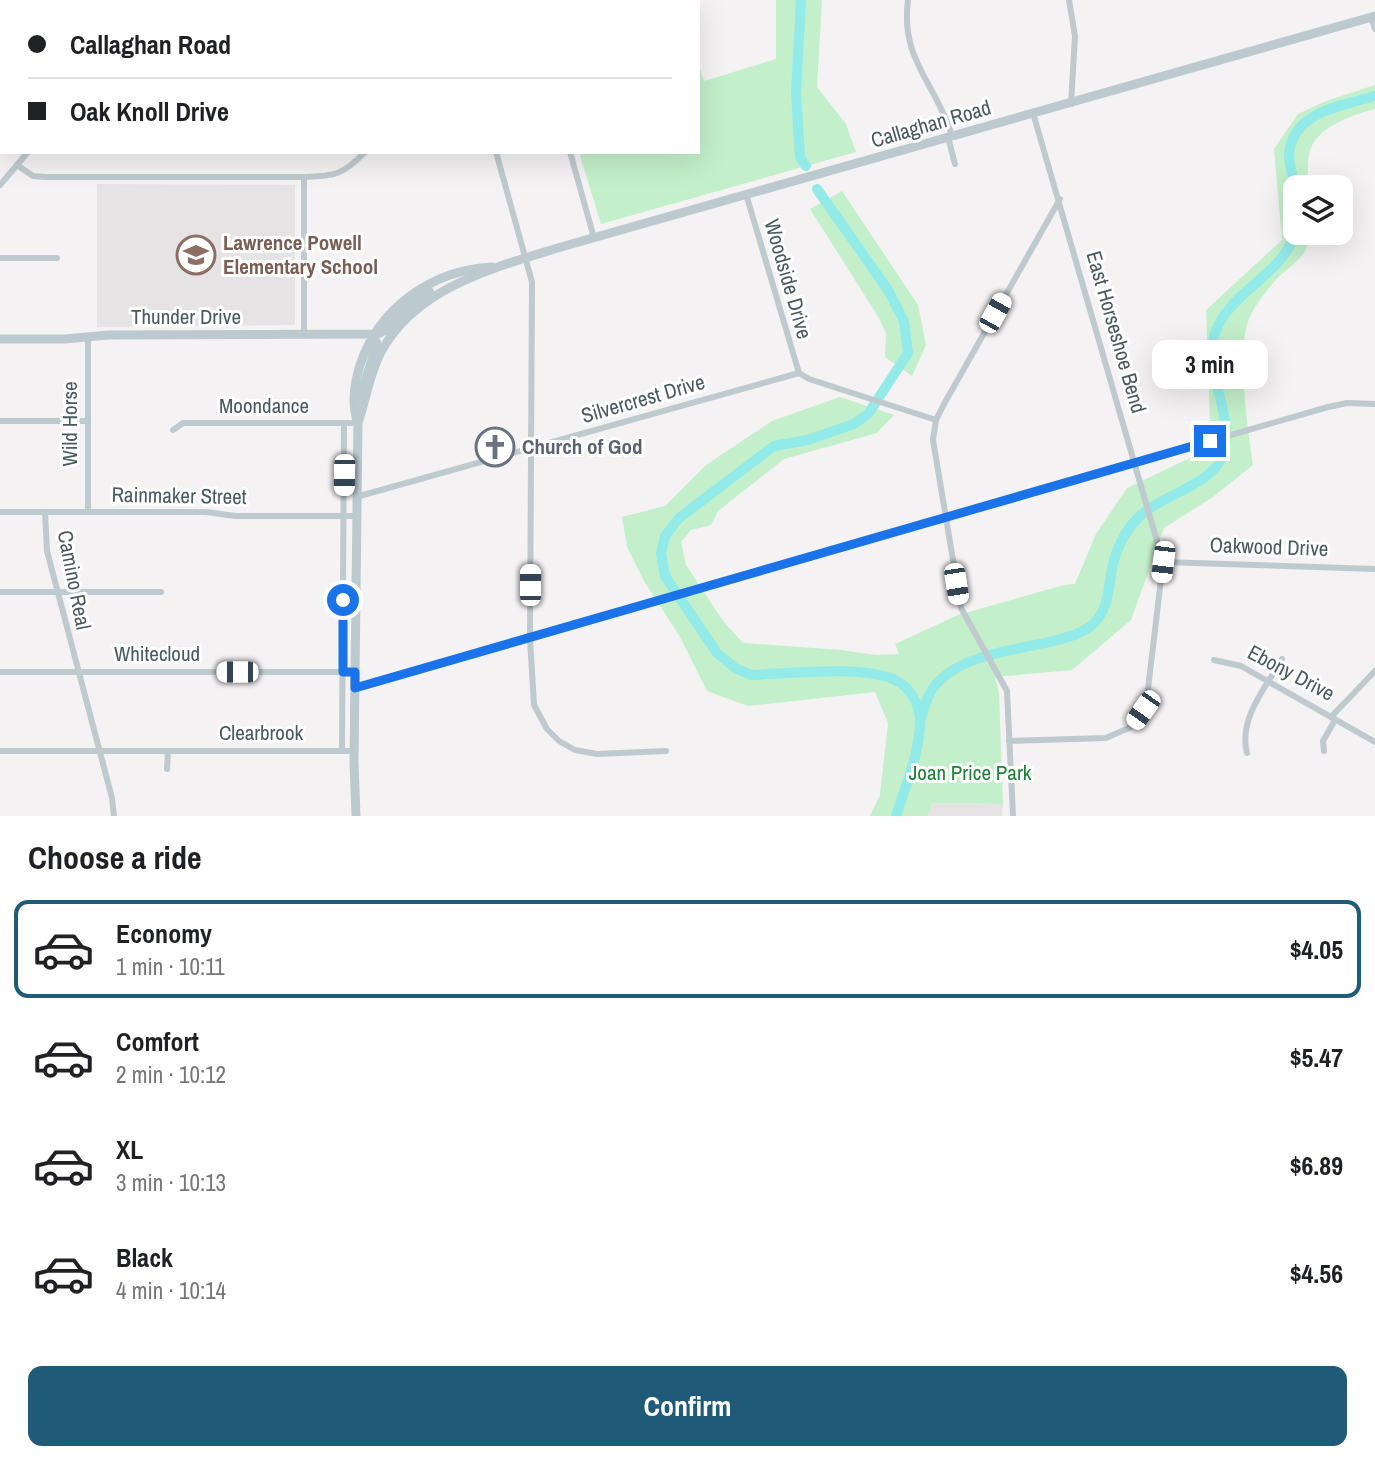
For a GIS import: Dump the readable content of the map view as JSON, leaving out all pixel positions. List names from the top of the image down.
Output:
{
  "streets": {
    "main road": ["Callaghan Road", "Thunder Drive"],
    "street": [
      "Woodside Drive",
      "East Horseshoe Bend",
      "Silvercrest Drive",
      "Moondance",
      "Wild Horse",
      "Rainmaker Street",
      "Oakwood Drive",
      "Camino Real",
      "Whitecloud",
      "Ebony Drive",
      "Clearbrook"
    ]
  },
  "crossings": [
    ["Callaghan Road", "Woodside Drive"],
    ["Callaghan Road", "Thunder Drive"],
    ["Callaghan Road", "East Horseshoe Bend"],
    ["Callaghan Road", "Silvercrest Drive"],
    ["Callaghan Road", "Moondance"],
    ["Callaghan Road", "Rainmaker Street"],
    ["Callaghan Road", "Whitecloud"],
    ["Callaghan Road", "Clearbrook"],
    ["Woodside Drive", "Silvercrest Drive"],
    ["Thunder Drive", "Wild Horse"],
    ["East Horseshoe Bend", "Oakwood Drive"],
    ["Wild Horse", "Rainmaker Street"],
    ["Rainmaker Street", "Camino Real"],
    ["Camino Real", "Whitecloud"],
    ["Camino Real", "Clearbrook"]
  ],
  "parks": ["Joan Price Park"],
  "places": {
    "school or university": ["Lawrence Powell Elementary School"],
    "church": ["Church of God"]
  },
  "page": {
    "banner": ["Callaghan Road", "Oak Knoll Drive"],
    "bubble": "3 min",
    "heading": "Choose a ride",
    "list": [
      {
        "name": "Economy",
        "note": "1 min · 10:11",
        "value": "$4.05"
      },
      {
        "name": "Comfort",
        "note": "2 min · 10:12",
        "value": "$5.47"
      },
      {
        "name": "XL",
        "note": "3 min · 10:13",
        "value": "$6.89"
      },
      {
        "name": "Black",
        "note": "4 min · 10:14",
        "value": "$4.56"
      }
    ],
    "buttons": "Confirm"
  }
}
